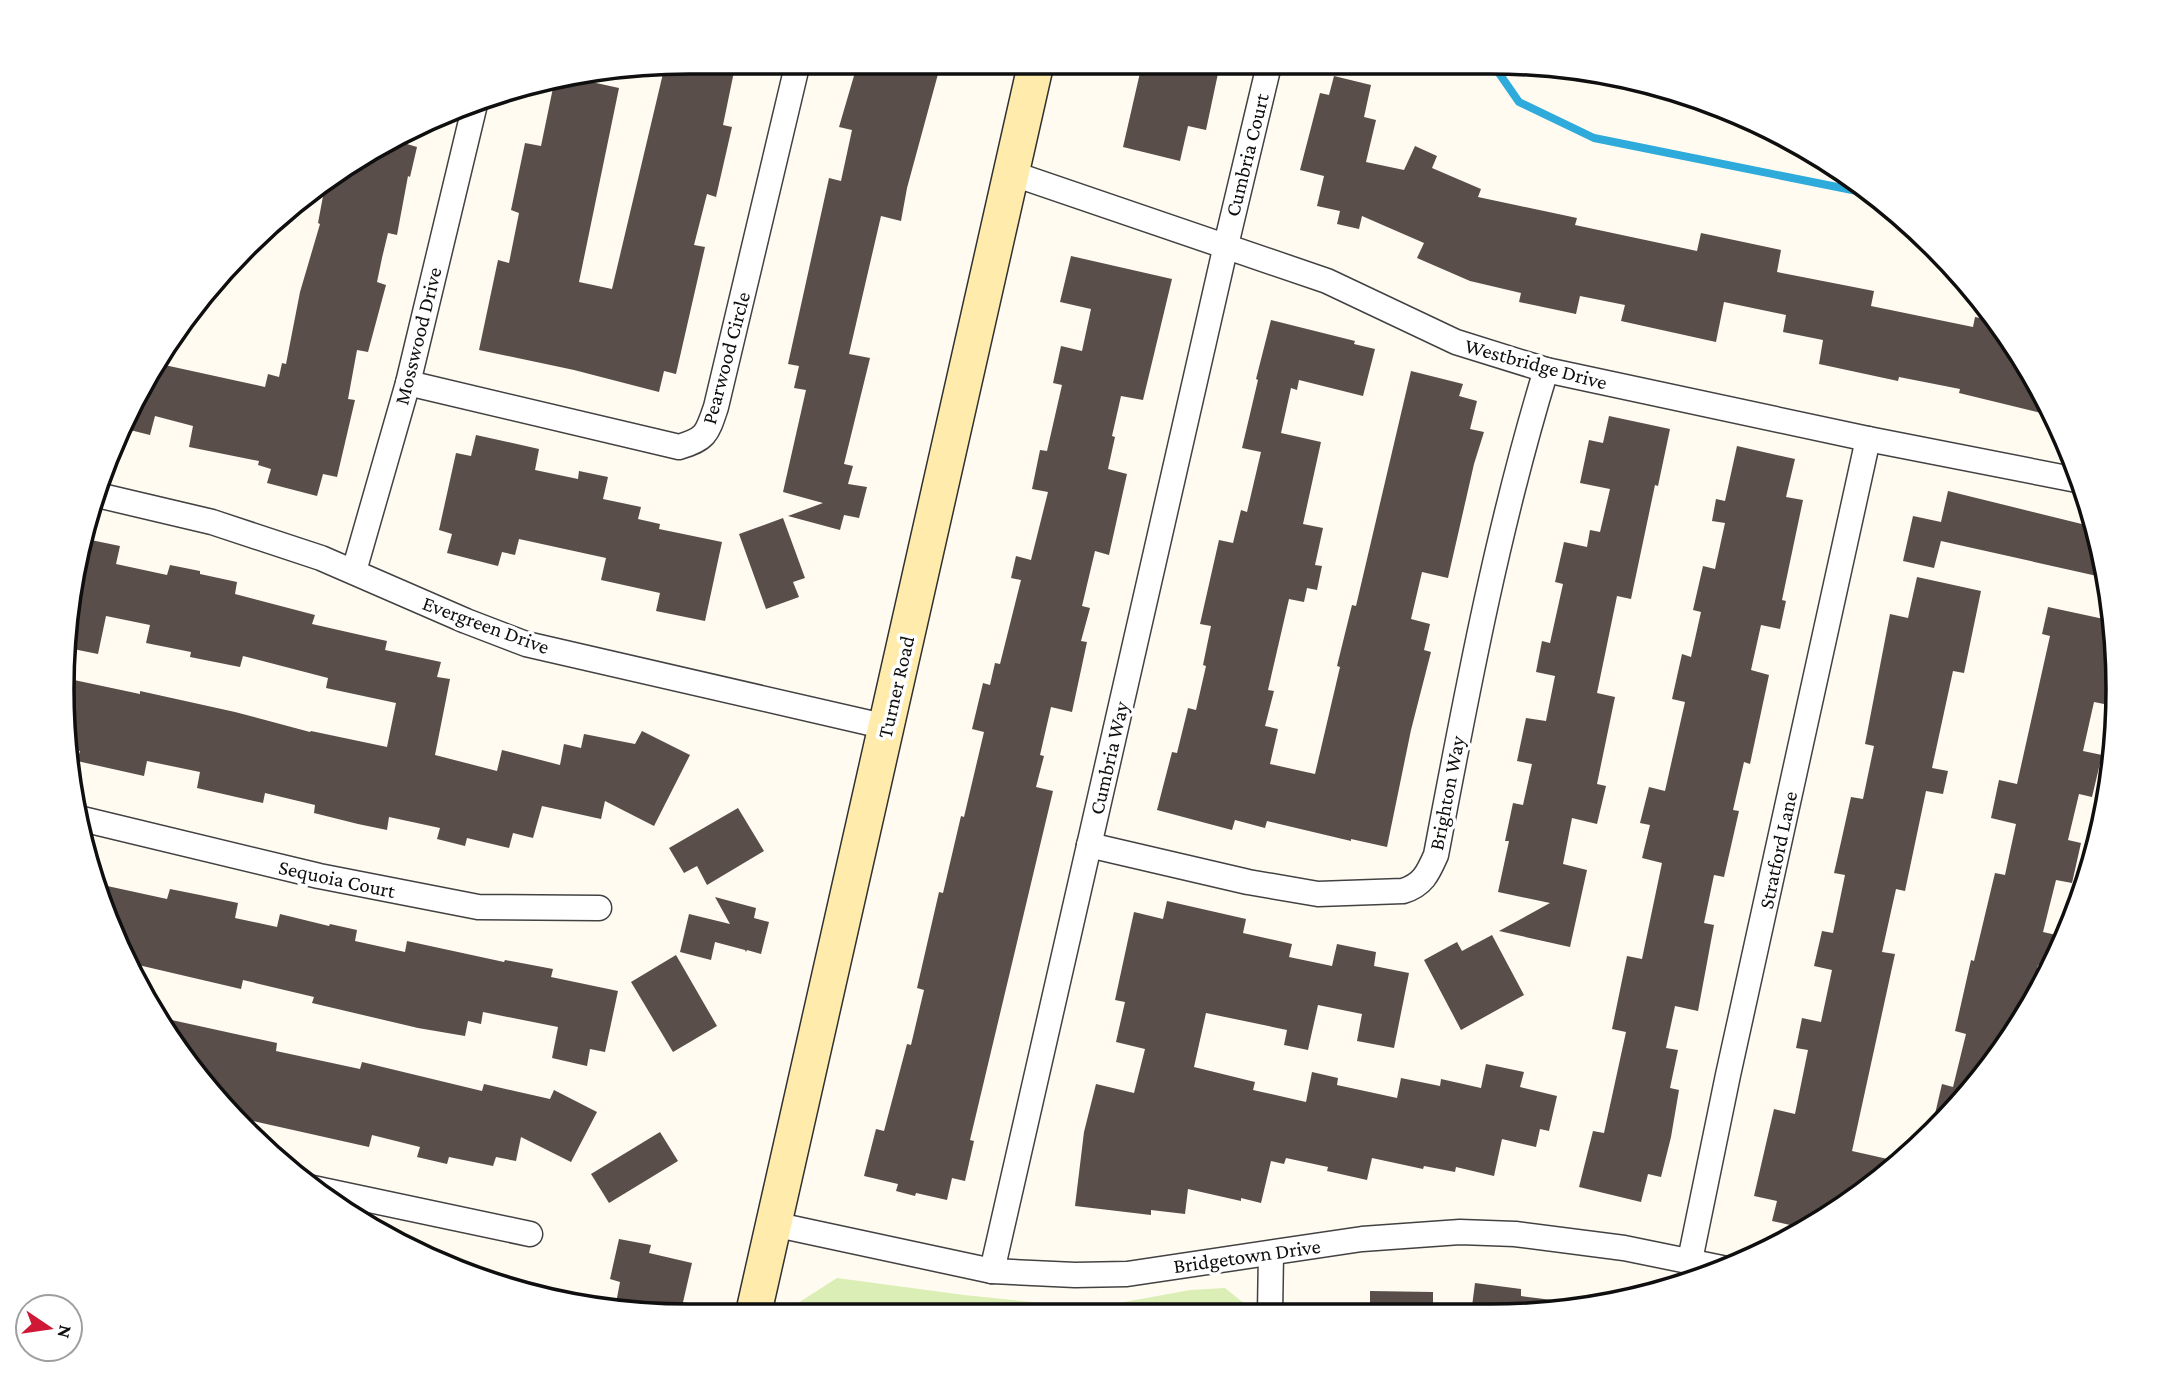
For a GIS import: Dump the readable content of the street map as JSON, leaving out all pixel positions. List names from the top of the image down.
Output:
{
  "streets": {
    "main road": ["Turner Road"],
    "street": [
      "Cumbria Court",
      "Mosswood Drive",
      "Pearwood Circle",
      "Westbridge Drive",
      "Evergreen Drive",
      "Cumbria Way",
      "Brighton Way",
      "Stratford Lane",
      "Sequoia Court",
      "Bridgetown Drive"
    ]
  },
  "crossings": [
    ["Cumbria Court", "Westbridge Drive"],
    ["Cumbria Court", "Cumbria Way"],
    ["Mosswood Drive", "Pearwood Circle"],
    ["Mosswood Drive", "Evergreen Drive"],
    ["Westbridge Drive", "Turner Road"],
    ["Westbridge Drive", "Cumbria Way"],
    ["Westbridge Drive", "Brighton Way"],
    ["Westbridge Drive", "Stratford Lane"],
    ["Evergreen Drive", "Turner Road"],
    ["Turner Road", "Bridgetown Drive"],
    ["Cumbria Way", "Brighton Way"],
    ["Cumbria Way", "Bridgetown Drive"],
    ["Stratford Lane", "Bridgetown Drive"]
  ],
  "north": "right"
}
